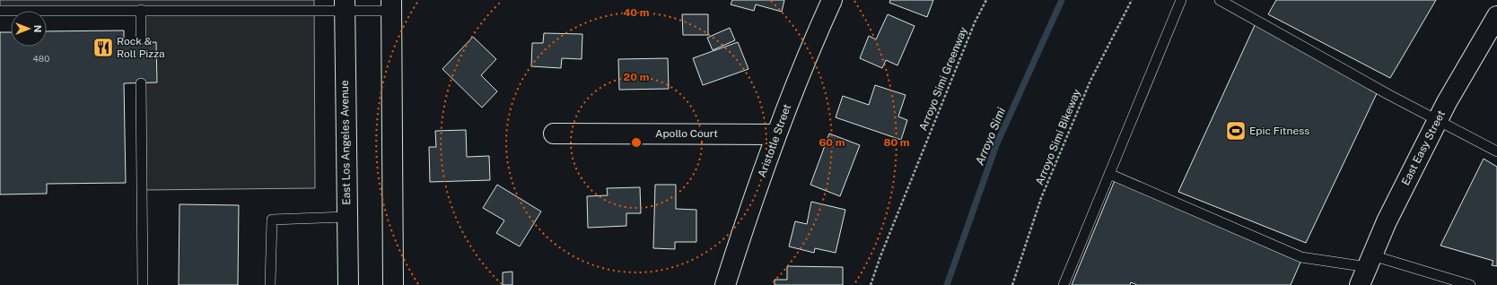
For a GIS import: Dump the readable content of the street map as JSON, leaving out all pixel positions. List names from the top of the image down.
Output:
{
  "streets": {
    "street": [
      "Apollo Court",
      "Aristotle Street",
      "East Los Angeles Avenue",
      "East Easy Street"
    ],
    "path": ["Arroyo Simi Greenway", "Arroyo Simi Bikeway"]
  },
  "crossings": [
    ["Apollo Court", "Aristotle Street"]
  ],
  "water": ["Arroyo Simi"],
  "places": {
    "restaurant": ["Rock & Roll Pizza"],
    "sports": ["Epic Fitness"]
  },
  "house_numbers": ["480"],
  "north": "right",
  "rings": [
    "40 m",
    "20 m",
    "60 m",
    "80 m"
  ]
}
